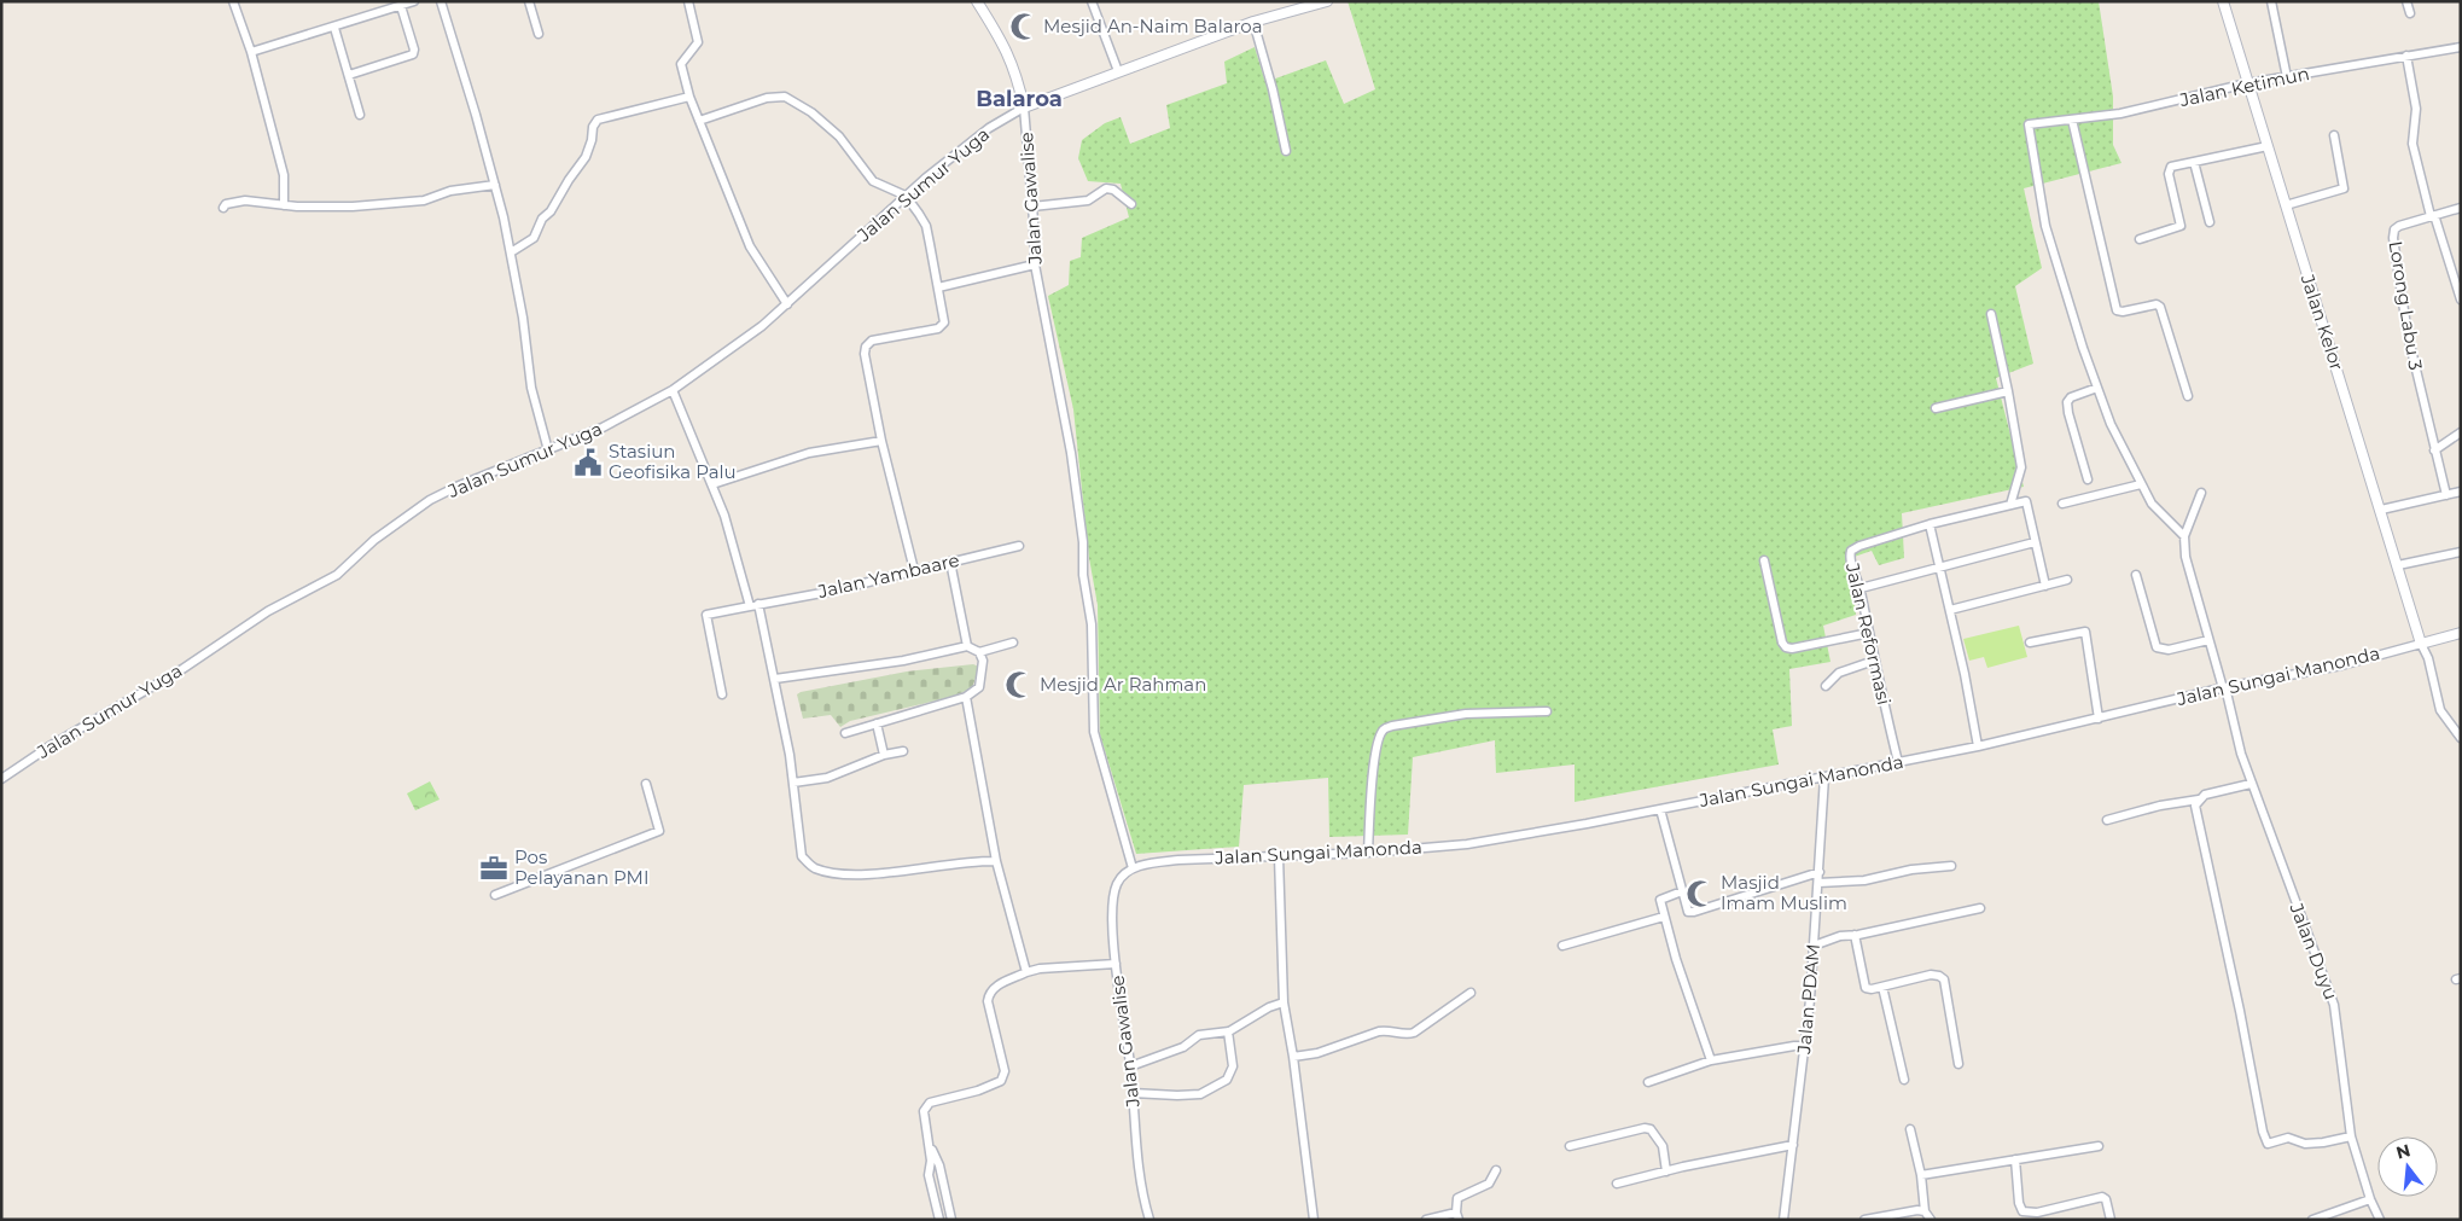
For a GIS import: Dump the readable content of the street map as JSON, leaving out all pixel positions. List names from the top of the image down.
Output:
{
  "streets": {
    "street": [
      "Jalan Ketimun",
      "Jalan Sumur Yuga",
      "Jalan Gawalise",
      "Lorong Labu 3",
      "Jalan Kelor",
      "Jalan Yambaare",
      "Jalan Reformasi",
      "Jalan Sungai Manonda",
      "Jalan Duyu",
      "Jalan PDAM"
    ]
  },
  "crossings": [
    ["Jalan Ketimun", "Jalan Kelor"],
    ["Jalan Sumur Yuga", "Jalan Gawalise"],
    ["Jalan Gawalise", "Jalan Sungai Manonda"],
    ["Jalan Kelor", "Jalan Sungai Manonda"],
    ["Jalan Reformasi", "Jalan Sungai Manonda"],
    ["Jalan Sungai Manonda", "Jalan Duyu"],
    ["Jalan Sungai Manonda", "Jalan PDAM"]
  ],
  "districts": ["Balaroa"],
  "places": {
    "mosque": ["Mesjid An-Naim Balaroa", "Mesjid Ar Rahman", "Masjid Imam Muslim"],
    "public building": ["Stasiun Geofisika Palu"],
    "office": ["Pos Pelayanan PMI"]
  },
  "north": "top"
}
